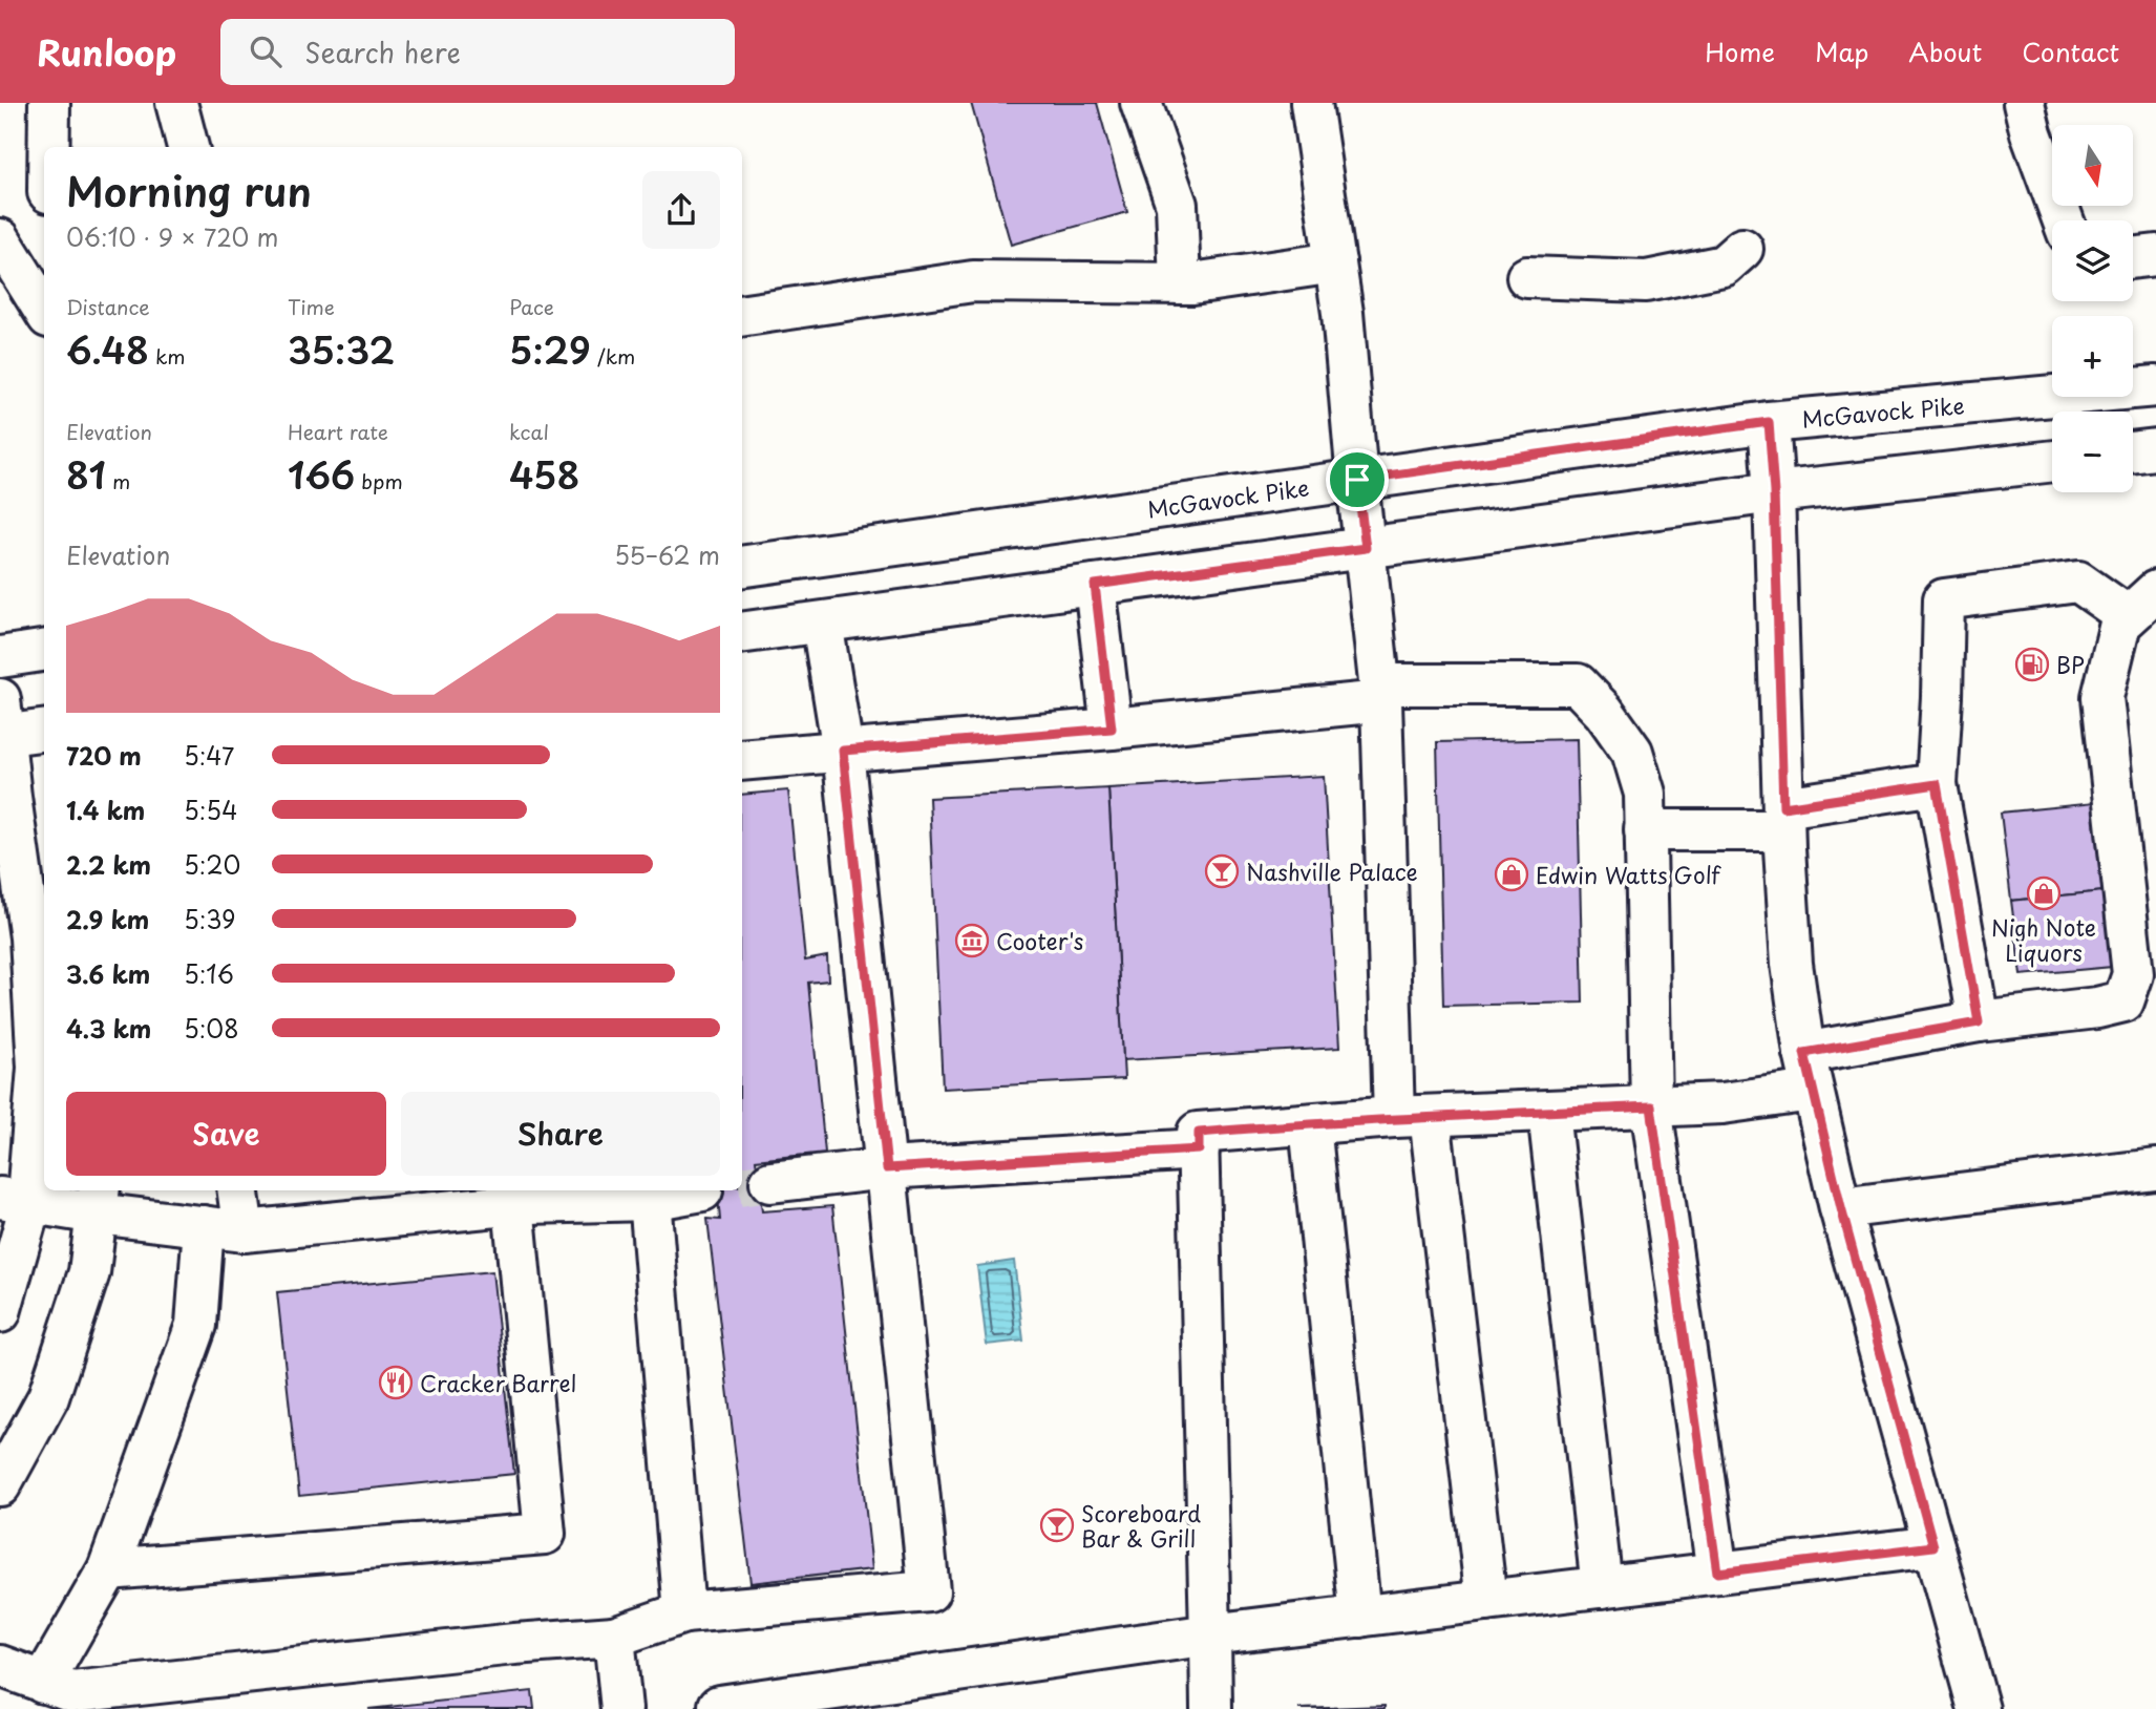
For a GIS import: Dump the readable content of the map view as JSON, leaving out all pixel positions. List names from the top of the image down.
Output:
{
  "streets": {
    "street": ["McGavock Pike"]
  },
  "places": {
    "fuel station": ["BP"],
    "bar": ["Nashville Palace", "Scoreboard Bar & Grill"],
    "shop": ["Edwin Watts Golf", "Nigh Note Liquors"],
    "museum": ["Cooter's"],
    "restaurant": ["Cracker Barrel"]
  },
  "north": "bottom",
  "page": {
    "header": "Runloop",
    "search": "Search here",
    "nav": [
      "Home",
      "Map",
      "About",
      "Contact"
    ],
    "map_buttons": ["+", "−"],
    "heading": ["Morning run", "06:10 · 9 × 720 m"],
    "stats": [
      ["Distance", "6.48 km"],
      ["Time", "35:32"],
      ["Pace", "5:29 /km"],
      ["Elevation", "81 m"],
      ["Heart rate", "166 bpm"],
      ["kcal", "458"]
    ],
    "chart": ["Elevation", "55–62 m"],
    "list": [
      {
        "name": "720 m",
        "note": "5:47"
      },
      {
        "name": "1.4 km",
        "note": "5:54"
      },
      {
        "name": "2.2 km",
        "note": "5:20"
      },
      {
        "name": "2.9 km",
        "note": "5:39"
      },
      {
        "name": "3.6 km",
        "note": "5:16"
      },
      {
        "name": "4.3 km",
        "note": "5:08"
      }
    ],
    "buttons": ["Save", "Share"]
  }
}
